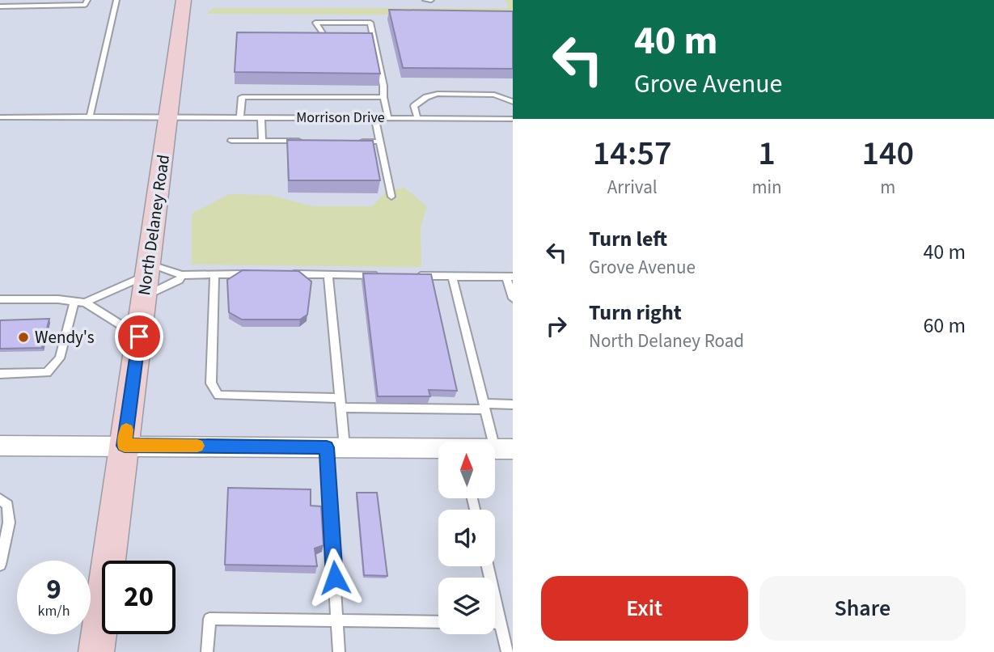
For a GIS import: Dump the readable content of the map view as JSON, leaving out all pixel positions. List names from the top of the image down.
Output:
{
  "streets": {
    "street": ["North Delaney Road"],
    "lane": ["Morrison Drive"]
  },
  "crossings": [
    ["Morrison Drive", "North Delaney Road"]
  ],
  "places": ["Wendy's"],
  "north": "top",
  "page": {
    "turn": ["40 m", "Grove Avenue"],
    "eta": [
      "14:57",
      "Arrival",
      "1",
      "min",
      "140",
      "m"
    ],
    "list": [
      {
        "name": "Turn left",
        "note": "Grove Avenue",
        "value": "40 m"
      },
      {
        "name": "Turn right",
        "note": "North Delaney Road",
        "value": "60 m"
      }
    ],
    "speed": "9 km/h",
    "limit": "20",
    "buttons": ["Exit", "Share"]
  }
}
